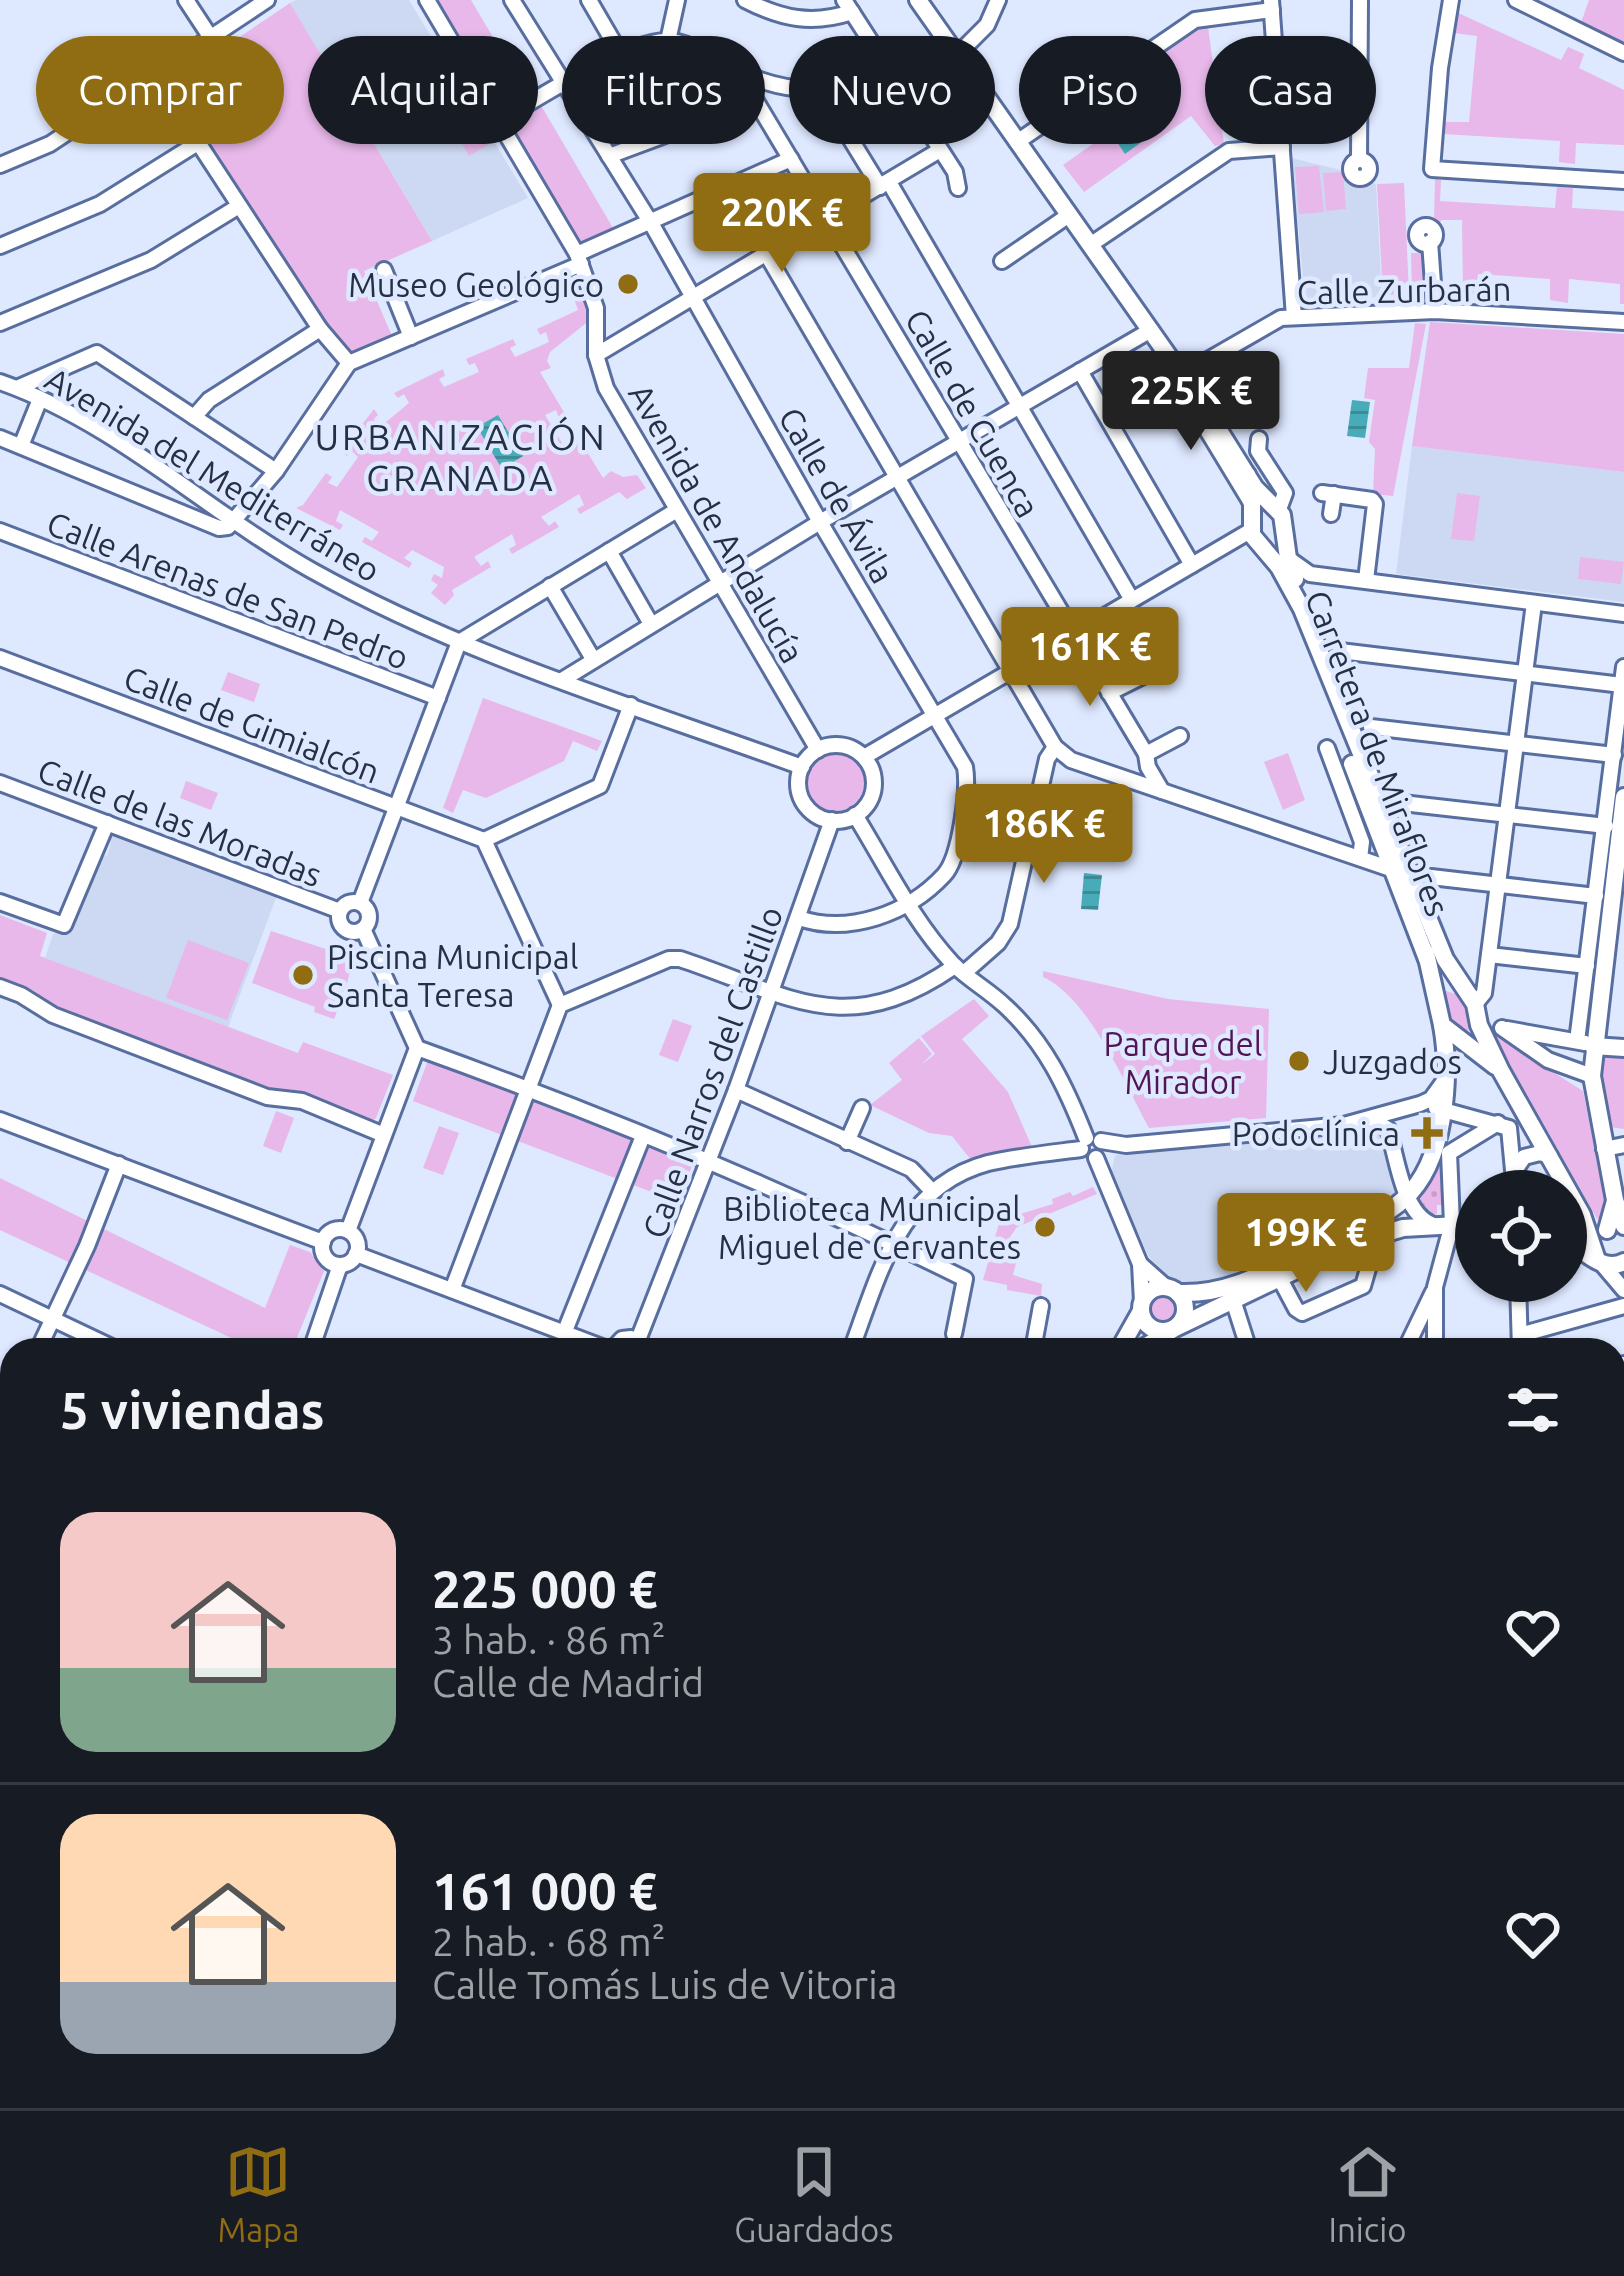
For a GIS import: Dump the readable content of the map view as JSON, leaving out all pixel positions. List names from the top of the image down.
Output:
{
  "streets": {
    "main road": ["Carretera de Miraflores"],
    "street": [
      "Calle Zurbarán",
      "Calle de Cuenca",
      "Avenida del Mediterráneo",
      "Calle de Ávila",
      "Avenida de Andalucía",
      "Calle Arenas de San Pedro",
      "Calle de Gimialcón",
      "Calle de las Moradas",
      "Calle Narros del Castillo"
    ]
  },
  "crossings": [
    ["Avenida del Mediterráneo", "Avenida de Andalucía"],
    ["Avenida del Mediterráneo", "Calle Narros del Castillo"],
    ["Calle de Ávila", "Calle Narros del Castillo"],
    ["Avenida de Andalucía", "Calle Narros del Castillo"]
  ],
  "districts": ["URBANIZACIÓN GRANADA"],
  "parks": ["Parque del Mirador"],
  "places": {
    "other": [
      "Museo Geológico",
      "Piscina Municipal Santa Teresa",
      "Juzgados",
      "Biblioteca Municipal Miguel de Cervantes"
    ],
    "health": ["Podoclínica"]
  },
  "page": {
    "chip": [
      "Comprar",
      "Alquilar",
      "Filtros",
      "Nuevo",
      "Piso",
      "Casa"
    ],
    "price": [
      "220K €",
      "225K €",
      "161K €",
      "186K €",
      "199K €"
    ],
    "heading": "5 viviendas",
    "list": [
      {
        "name": "225 000 €",
        "note": "3 hab. · 86 m² · Calle de Madrid"
      },
      {
        "name": "161 000 €",
        "note": "2 hab. · 68 m² · Calle Tomás Luis de Vitoria"
      }
    ],
    "tabs": ["Mapa", "Guardados", "Inicio"]
  }
}
